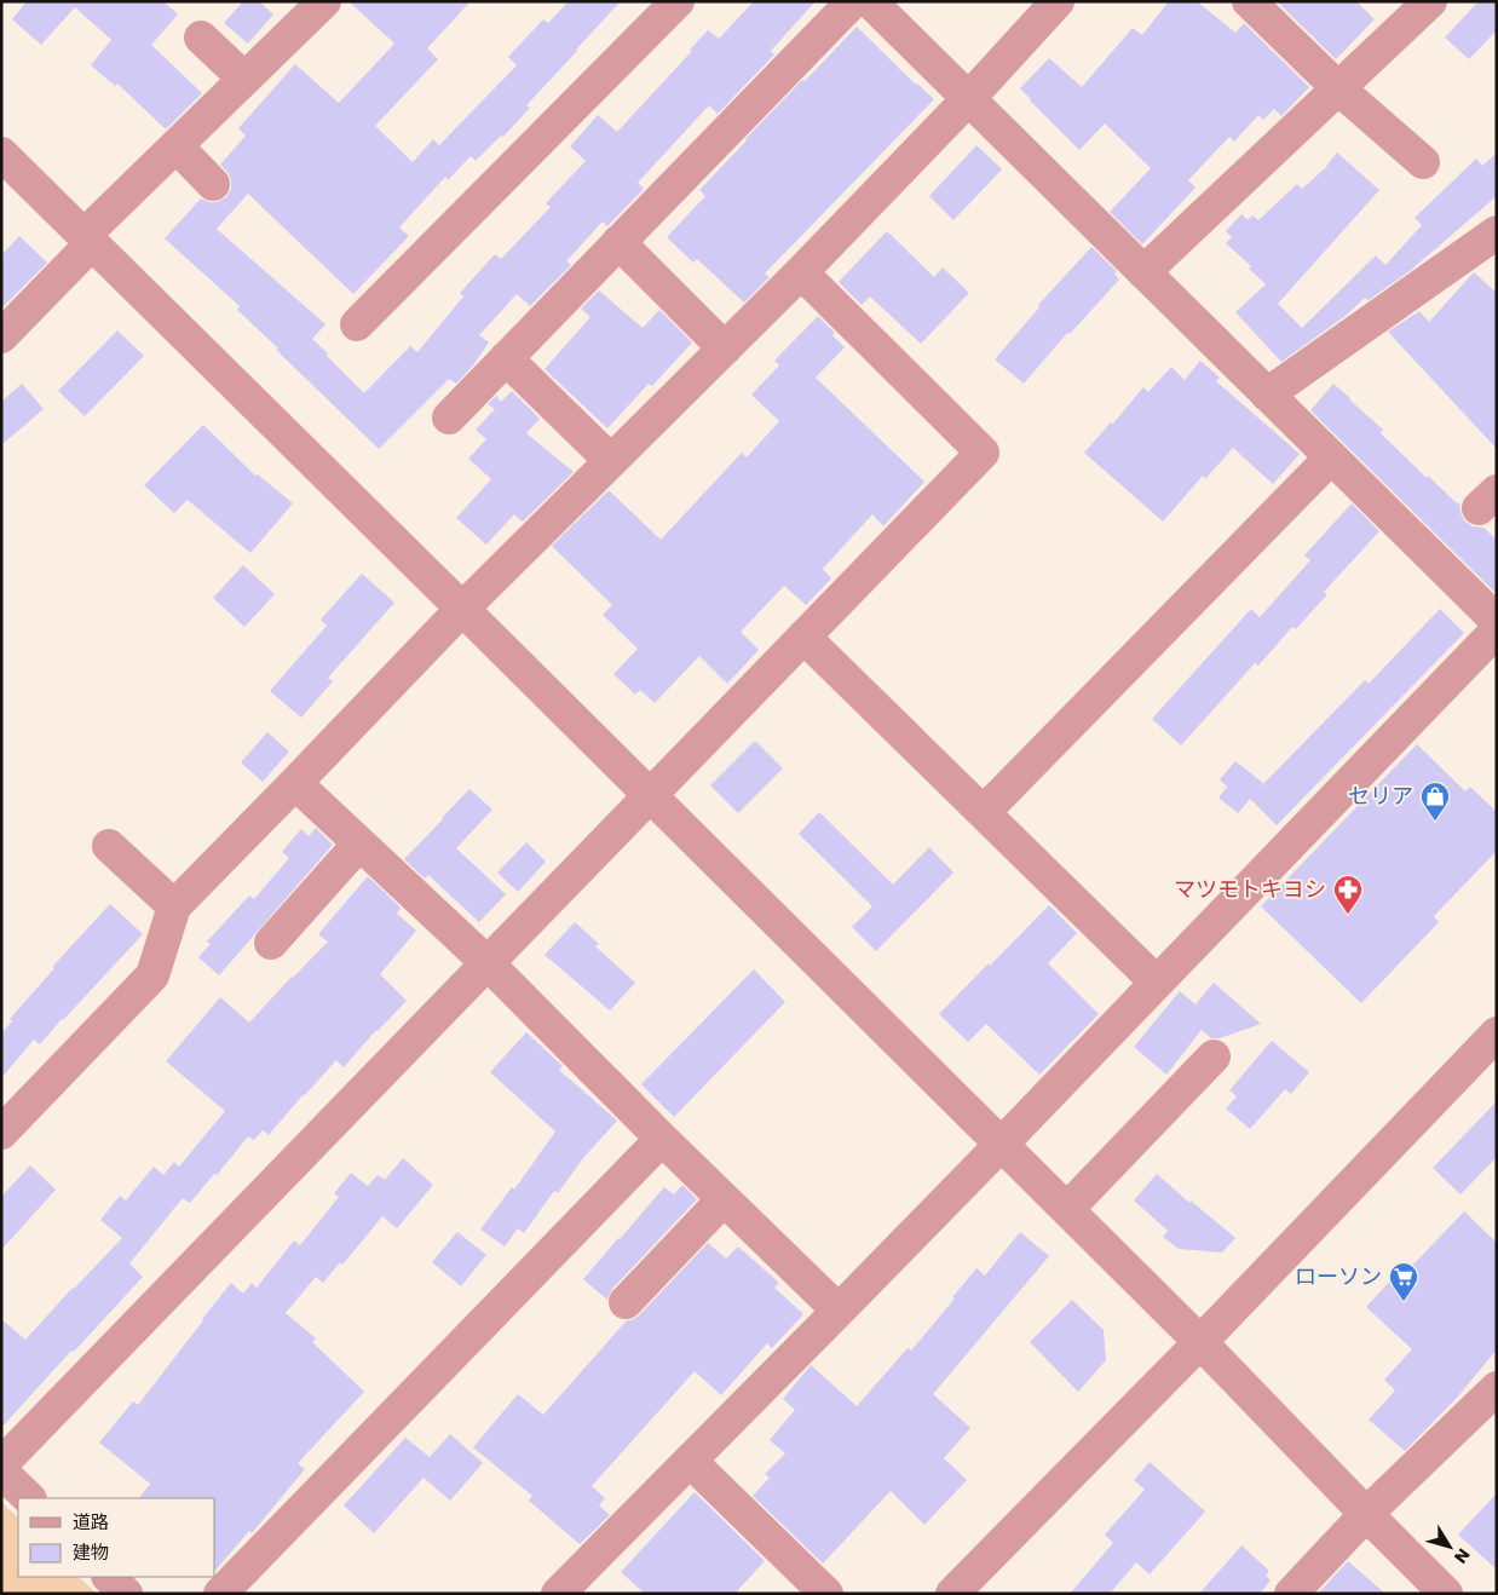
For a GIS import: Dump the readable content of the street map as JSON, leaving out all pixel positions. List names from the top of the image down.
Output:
{
  "places": {
    "shop": ["セリア"],
    "pharmacy": ["マツモトキヨシ"],
    "supermarket": ["ローソン"]
  },
  "legend": ["道路", "建物"],
  "north": "bottom right"
}
